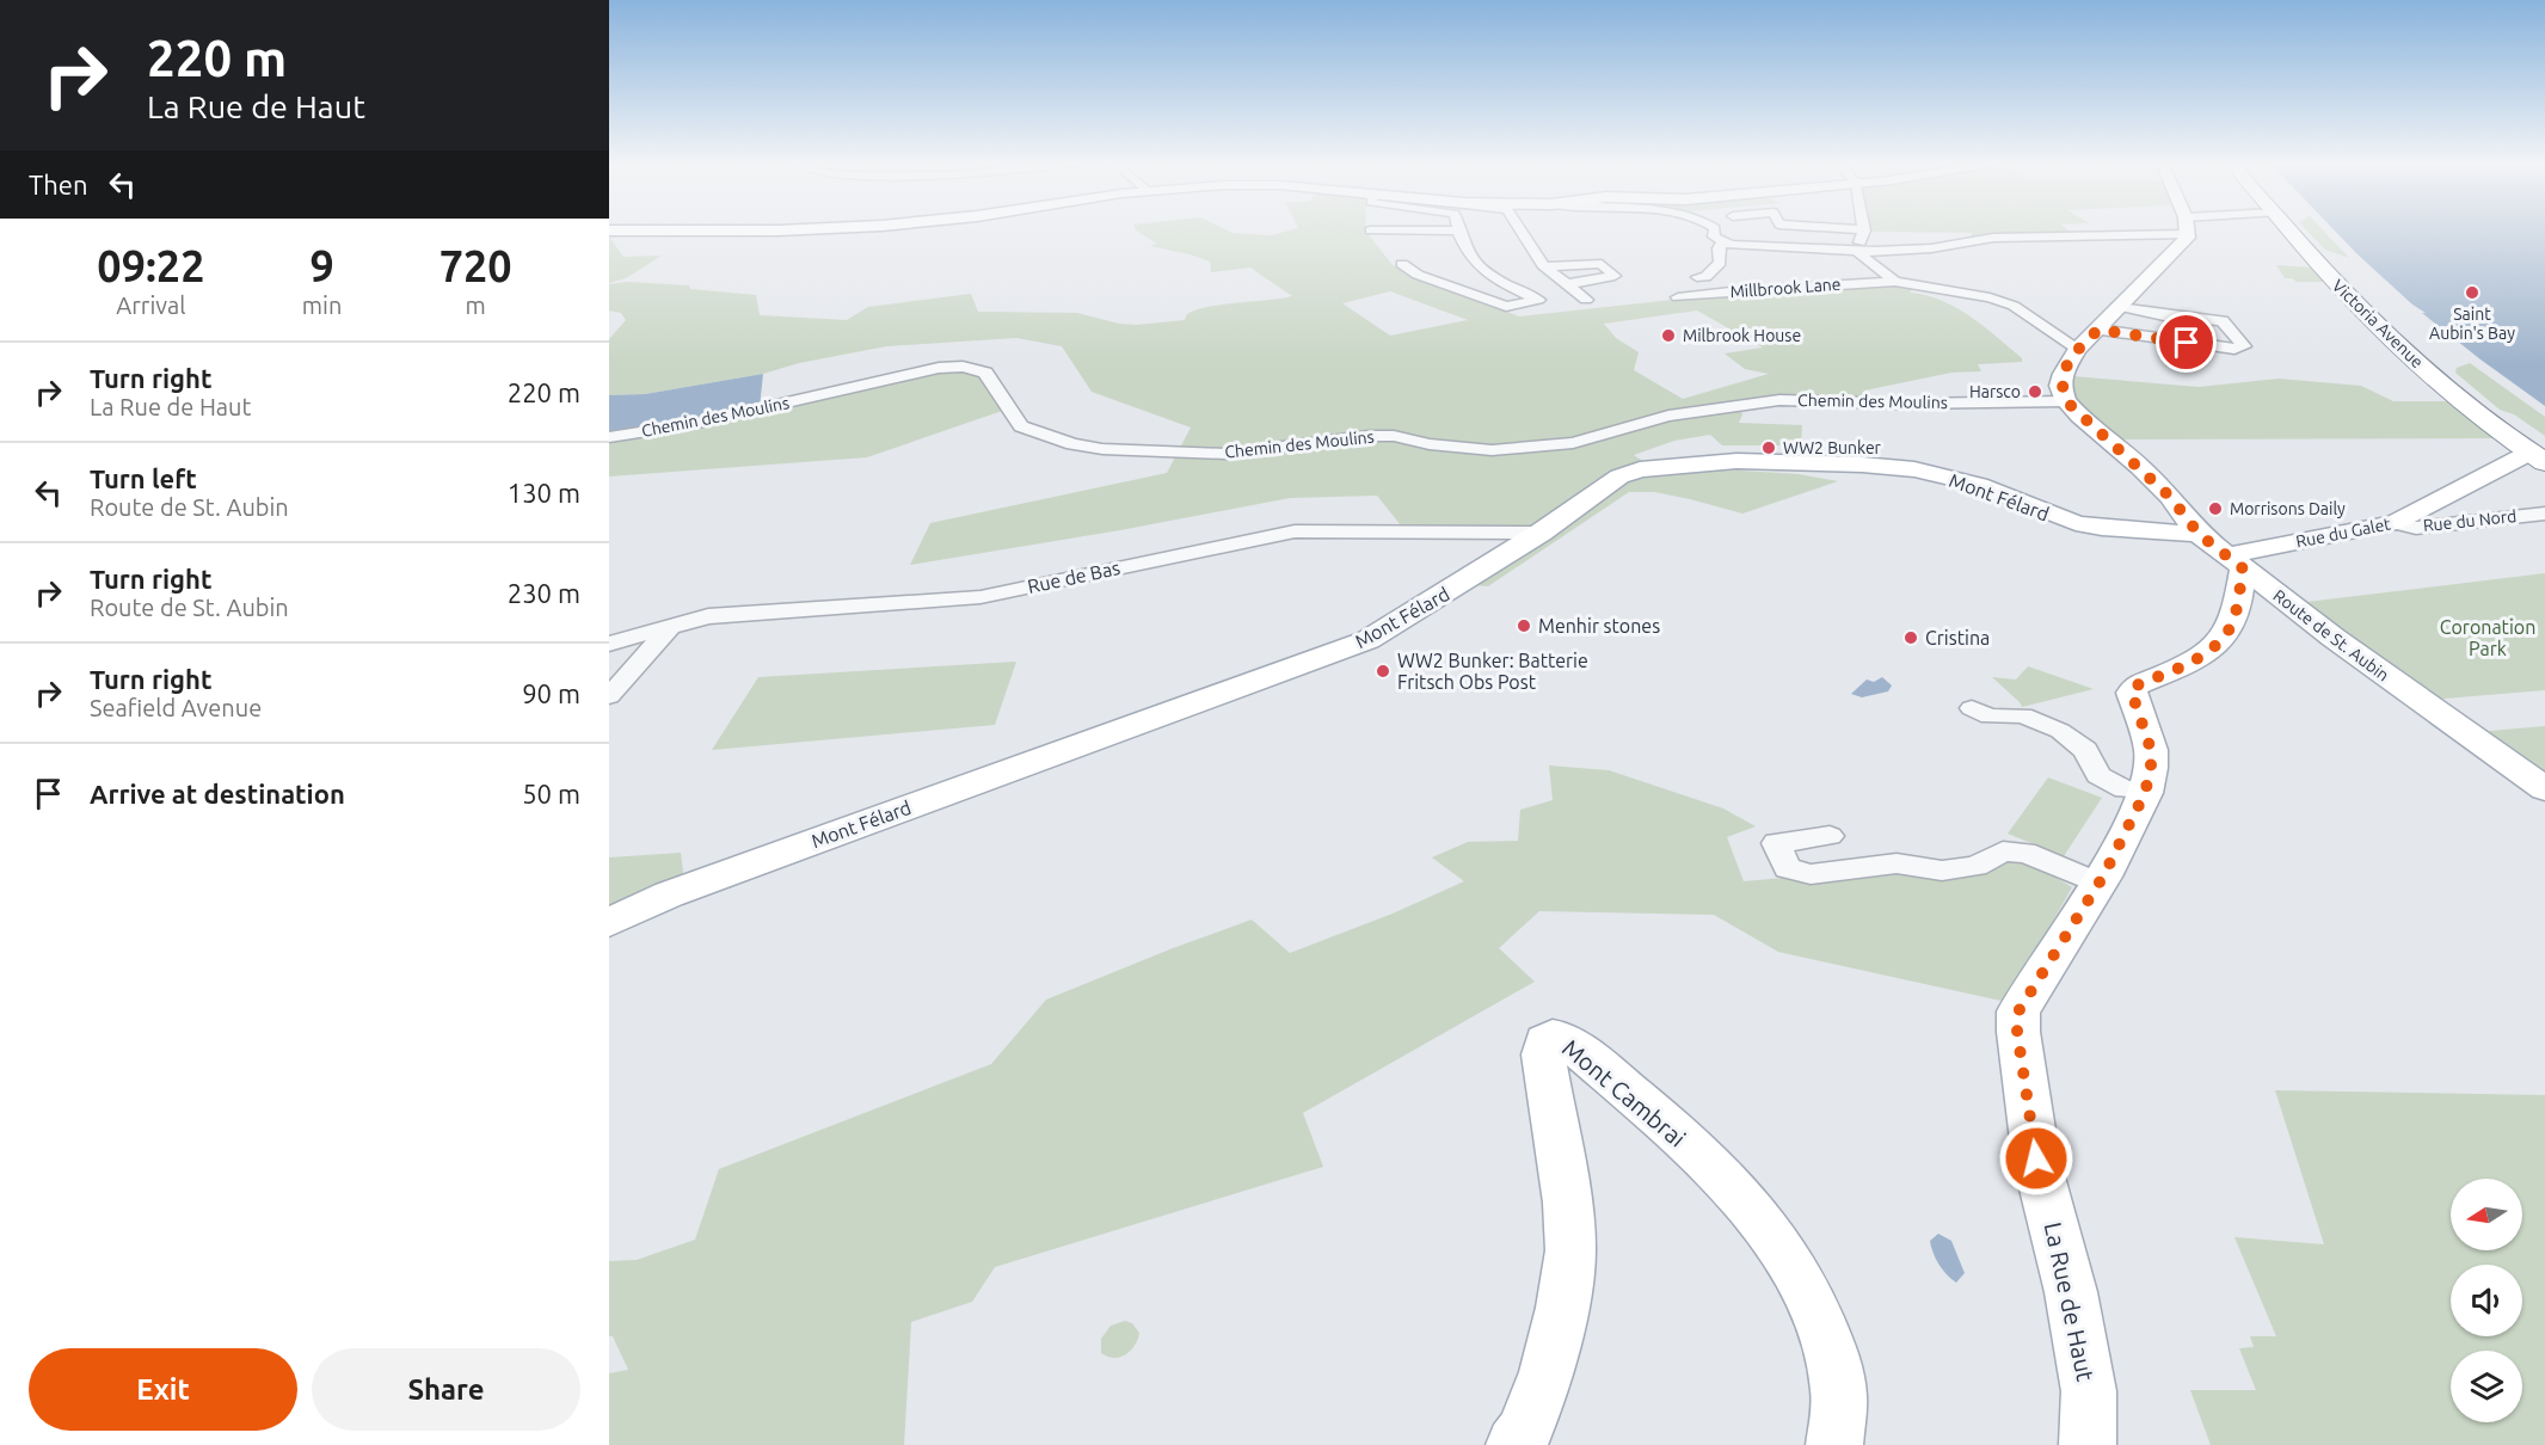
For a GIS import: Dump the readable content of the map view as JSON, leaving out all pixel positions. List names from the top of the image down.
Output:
{
  "streets": {
    "highway": ["Victoria Avenue"],
    "main road": [
      "Mont Félard",
      "Rue du Galet",
      "Route de St. Aubin",
      "Mont Cambrai",
      "La Rue de Haut"
    ],
    "street": [
      "Millbrook Lane",
      "Chemin des Moulins",
      "Rue du Nord",
      "Rue de Bas"
    ]
  },
  "crossings": [
    ["Victoria Avenue", "Rue du Galet"],
    ["Chemin des Moulins", "Route de St. Aubin"],
    ["Mont Félard", "Rue de Bas"],
    ["Mont Félard", "Route de St. Aubin"],
    ["Rue du Nord", "Rue du Galet"],
    ["Rue du Galet", "Route de St. Aubin"],
    ["Rue du Galet", "La Rue de Haut"],
    ["Route de St. Aubin", "La Rue de Haut"]
  ],
  "parks": ["Coronation Park"],
  "places": [
    "Saint Aubin's Bay",
    "Milbrook House",
    "Harsco",
    "WW2 Bunker",
    "Morrisons Daily",
    "Menhir stones",
    "Cristina",
    "WW2 Bunker: Batterie Fritsch Obs Post"
  ],
  "north": "left",
  "page": {
    "turn": ["220 m", "La Rue de Haut"],
    "then": "Then",
    "eta": [
      "09:22",
      "Arrival",
      "9",
      "min",
      "720",
      "m"
    ],
    "list": [
      {
        "name": "Turn right",
        "note": "La Rue de Haut",
        "value": "220 m"
      },
      {
        "name": "Turn left",
        "note": "Route de St. Aubin",
        "value": "130 m"
      },
      {
        "name": "Turn right",
        "note": "Route de St. Aubin",
        "value": "230 m"
      },
      {
        "name": "Turn right",
        "note": "Seafield Avenue",
        "value": "90 m"
      },
      {
        "name": "Arrive at destination",
        "value": "50 m"
      }
    ],
    "buttons": ["Exit", "Share"]
  }
}
